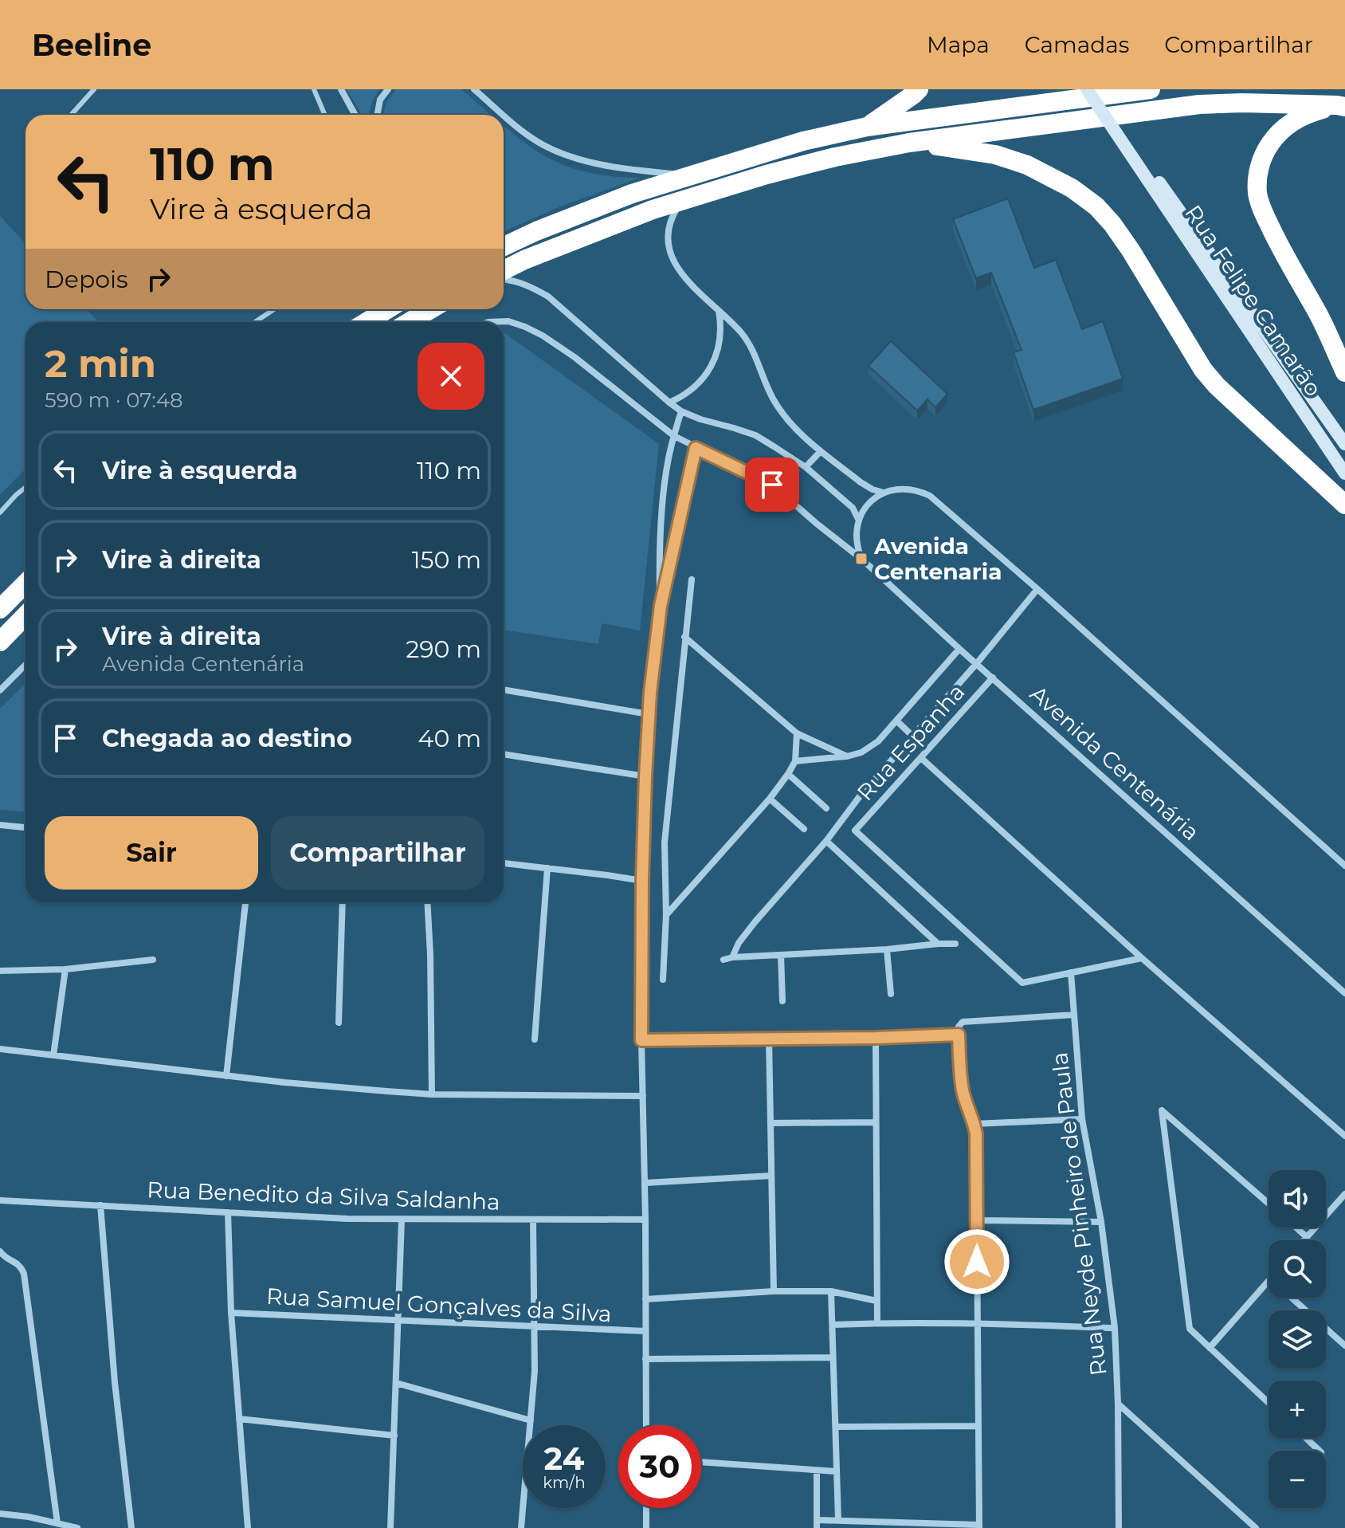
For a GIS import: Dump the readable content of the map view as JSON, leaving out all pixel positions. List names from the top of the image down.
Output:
{
  "streets": {
    "main road": ["Rua Felipe Camarão"],
    "street": [
      "Rua Espanha",
      "Avenida Centenária",
      "Rua Benedito da Silva Saldanha",
      "Rua Neyde Pinheiro de Paula",
      "Rua Samuel Gonçalves da Silva"
    ]
  },
  "crossings": [
    ["Rua Espanha", "Avenida Centenária"],
    ["Rua Espanha", "Rua Neyde Pinheiro de Paula"]
  ],
  "places": {
    "transit": ["Avenida Centenaria"]
  },
  "page": {
    "header": "Beeline",
    "nav": ["Mapa", "Camadas", "Compartilhar"],
    "turn": ["110 m", "Vire à esquerda"],
    "then": "Depois",
    "heading": ["2 min", "590 m · 07:48"],
    "list": [
      {
        "name": "Vire à esquerda",
        "value": "110 m"
      },
      {
        "name": "Vire à direita",
        "value": "150 m"
      },
      {
        "name": "Vire à direita",
        "note": "Avenida Centenária",
        "value": "290 m"
      },
      {
        "name": "Chegada ao destino",
        "value": "40 m"
      }
    ],
    "buttons": ["Sair", "Compartilhar"],
    "map_buttons": ["+", "−"],
    "speed": "24 km/h",
    "limit": "30"
  }
}
